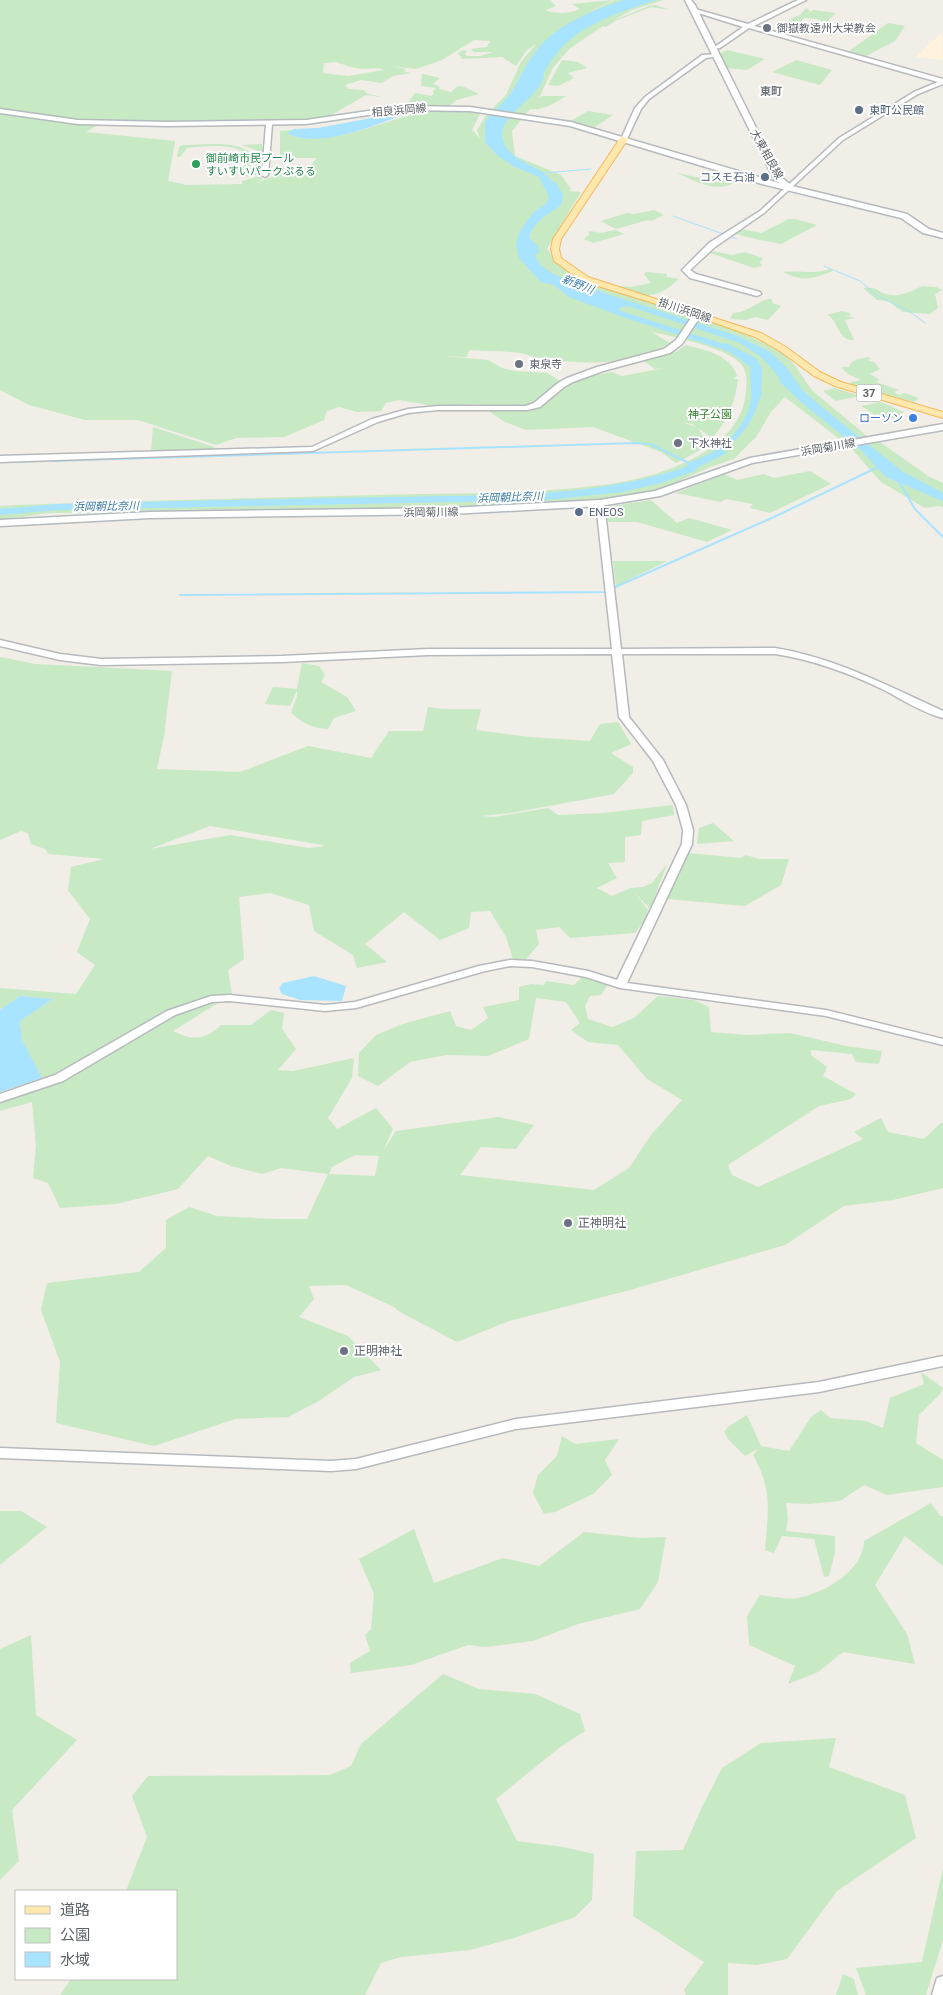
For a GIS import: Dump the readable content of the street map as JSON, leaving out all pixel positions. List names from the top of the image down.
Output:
{
  "streets": {
    "main road": [
      "相良浜岡線",
      "大東相良線",
      "掛川浜岡線",
      "37",
      "浜岡菊川線"
    ]
  },
  "crossings": [
    ["相良浜岡線", "大東相良線"],
    ["相良浜岡線", "掛川浜岡線"]
  ],
  "districts": ["東町"],
  "water": ["新野川", "浜岡朝比奈川"],
  "parks": ["神子公園"],
  "places": [
    "御嶽教遠州大栄教会",
    "東町公民館",
    "御前崎市民プール すいすいパークぷるる",
    "コスモ石油",
    "東泉寺",
    "ローソン",
    "下水神社",
    "ENEOS",
    "正神明社",
    "正明神社"
  ],
  "legend": ["道路", "公園", "水域"]
}
